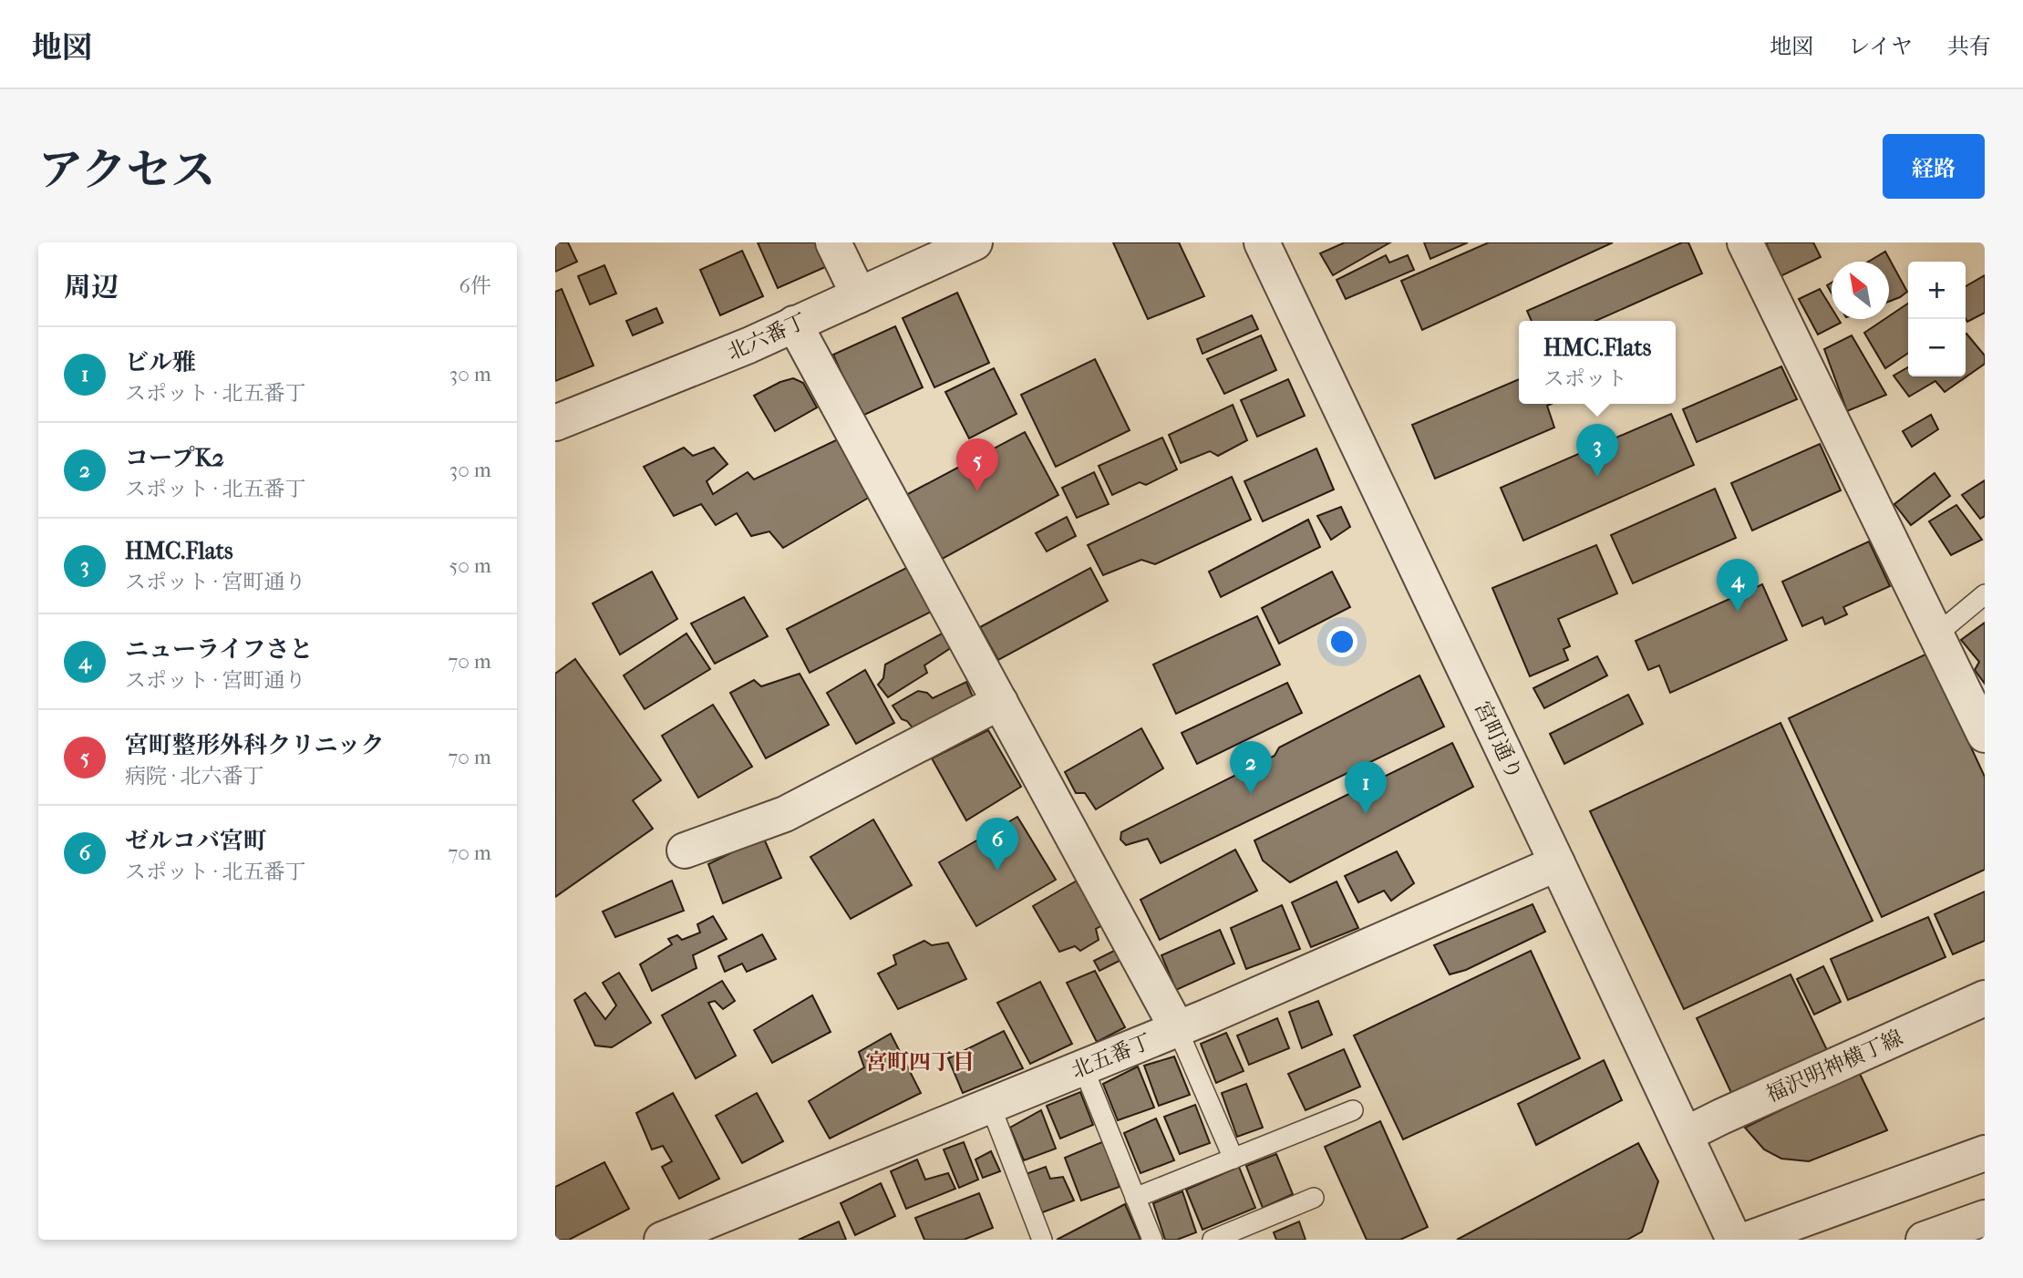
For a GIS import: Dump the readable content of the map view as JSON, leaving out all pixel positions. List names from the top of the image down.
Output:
{
  "streets": {
    "street": [
      "北六番丁",
      "宮町通り",
      "北五番丁",
      "福沢明神横丁線"
    ]
  },
  "crossings": [
    ["宮町通り", "北五番丁"],
    ["宮町通り", "福沢明神横丁線"]
  ],
  "districts": ["宮町四丁目"],
  "north": "top left",
  "page": {
    "header": "地図",
    "nav": ["地図", "レイヤ", "共有"],
    "title": "アクセス",
    "buttons": "経路",
    "heading": ["周辺", "6件"],
    "map_buttons": ["+", "−"],
    "popup": ["HMC.Flats", "スポット"],
    "list": [
      {
        "mark": "1",
        "name": "ビル雅",
        "note": "スポット · 北五番丁",
        "value": "30 m"
      },
      {
        "mark": "2",
        "name": "コープK2",
        "note": "スポット · 北五番丁",
        "value": "30 m"
      },
      {
        "mark": "3",
        "name": "HMC.Flats",
        "note": "スポット · 宮町通り",
        "value": "50 m"
      },
      {
        "mark": "4",
        "name": "ニューライフさと",
        "note": "スポット · 宮町通り",
        "value": "70 m"
      },
      {
        "mark": "5",
        "name": "宮町整形外科クリニック",
        "note": "病院 · 北六番丁",
        "value": "70 m"
      },
      {
        "mark": "6",
        "name": "ゼルコバ宮町",
        "note": "スポット · 北五番丁",
        "value": "70 m"
      }
    ],
    "pins": [
      "3",
      "5",
      "4",
      "2",
      "1",
      "6"
    ]
  }
}
